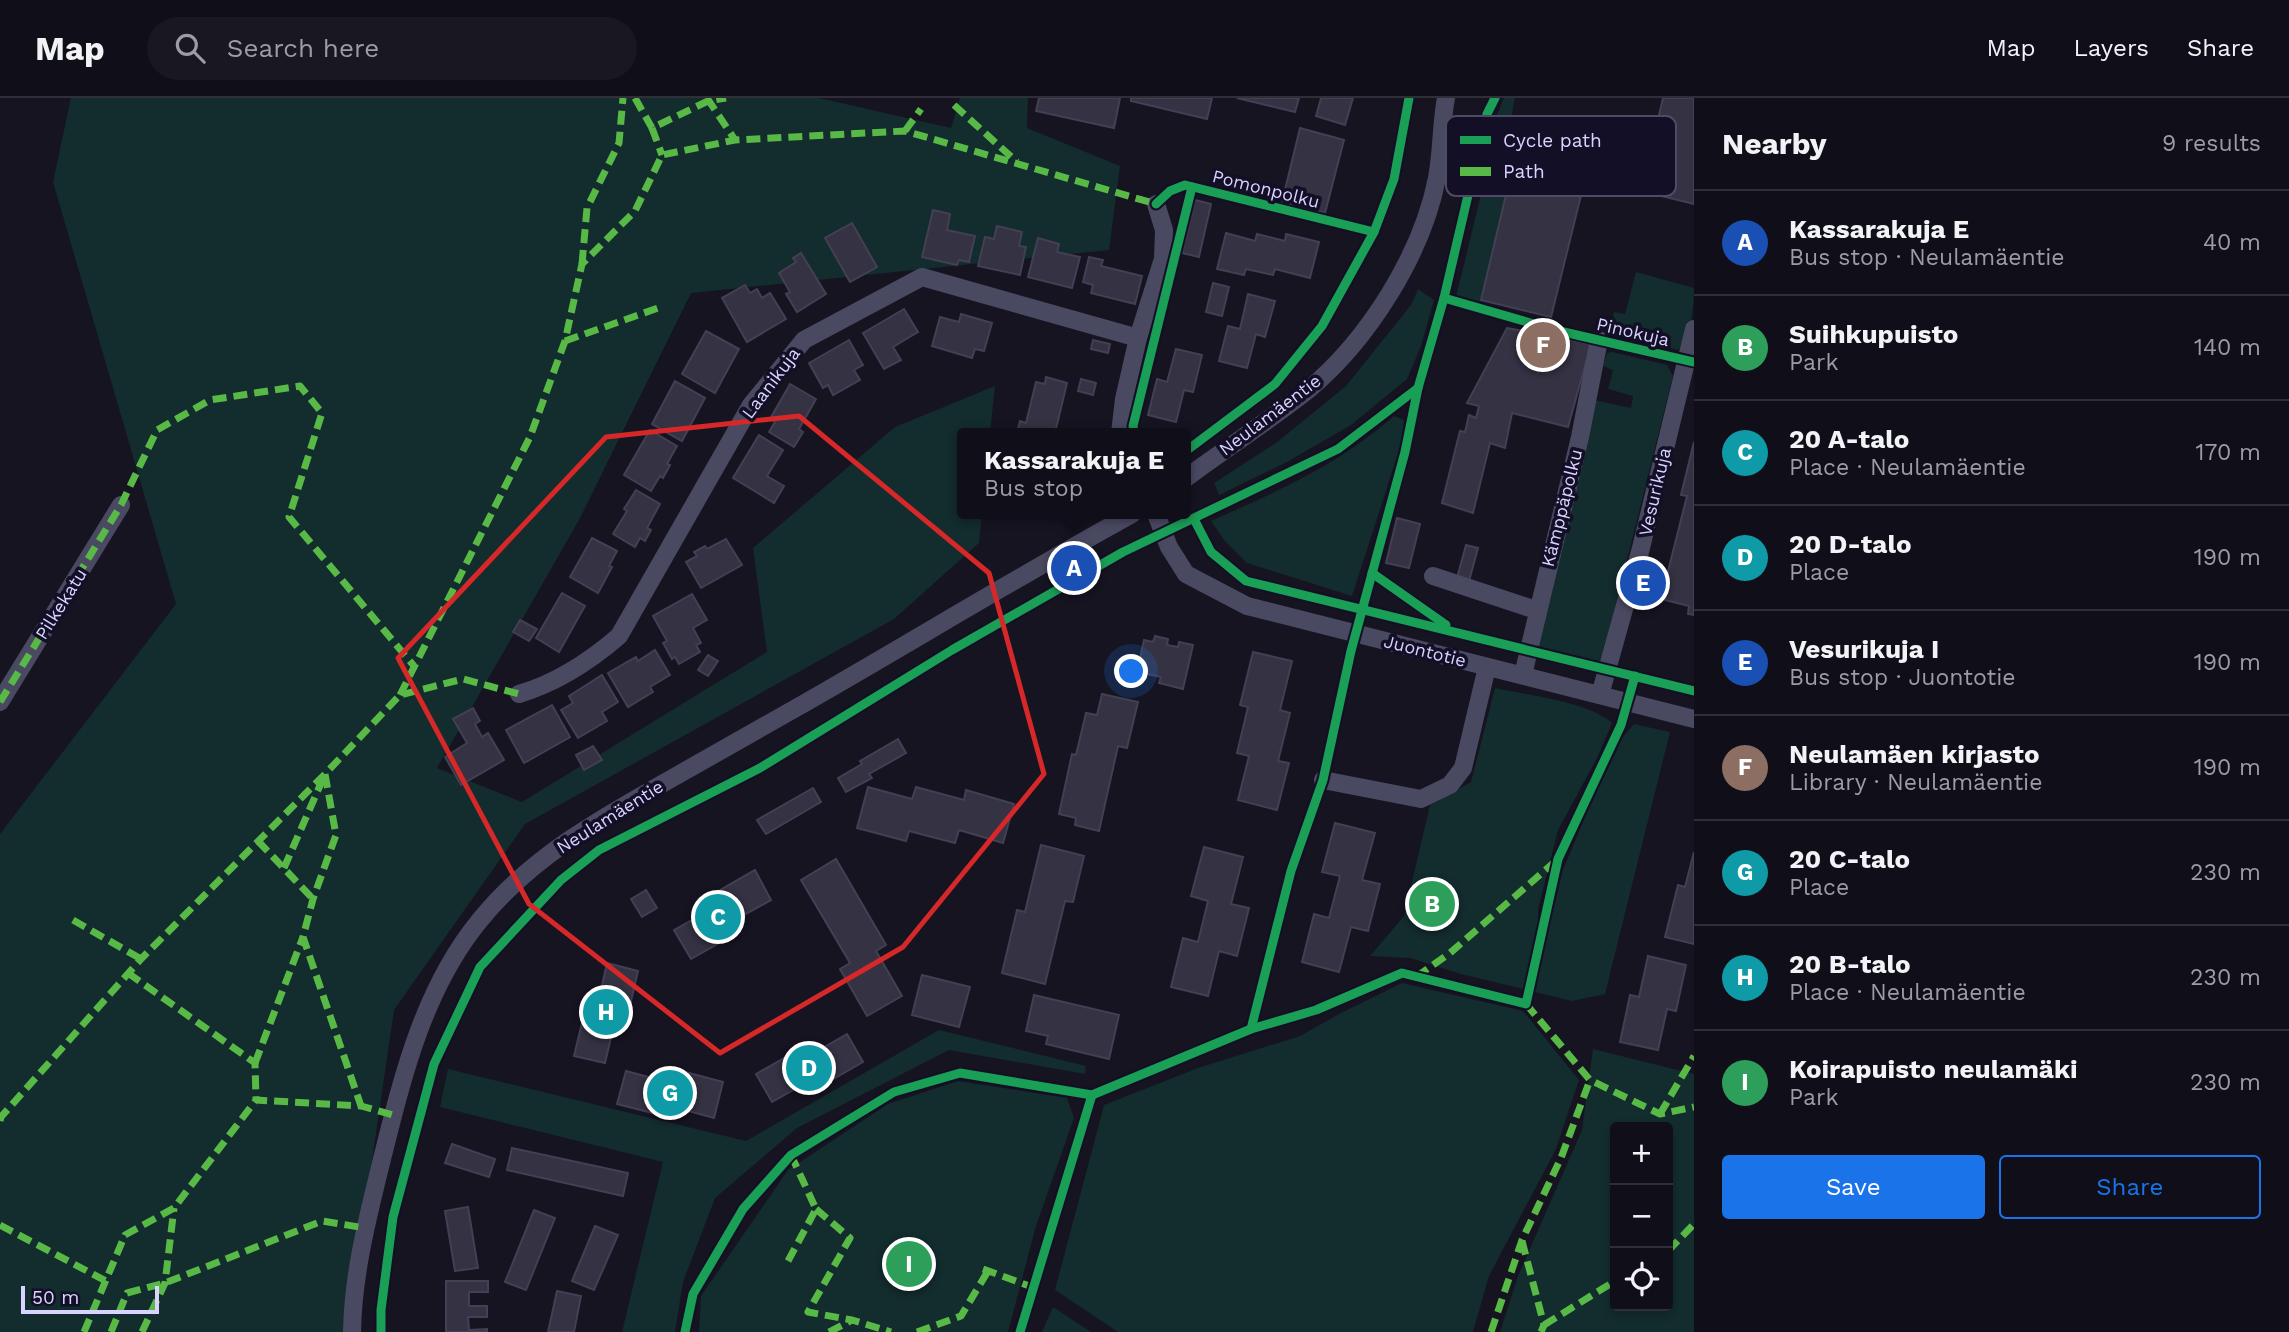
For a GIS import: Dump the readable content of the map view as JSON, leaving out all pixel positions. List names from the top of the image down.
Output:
{
  "streets": {
    "street": [
      "Laanikuja",
      "Neulamäentie",
      "Vesurikuja",
      "Kämppäpolku",
      "Pilkekatu",
      "Juontotie"
    ],
    "cycle path": ["Pomonpolku", "Pinokuja"]
  },
  "crossings": [
    ["Vesurikuja", "Juontotie"],
    ["Kämppäpolku", "Juontotie"]
  ],
  "legend": ["Cycle path", "Path"],
  "scale_bar": "50 m",
  "page": {
    "header": "Map",
    "search": "Search here",
    "nav": ["Map", "Layers", "Share"],
    "heading": ["Nearby", "9 results"],
    "list": [
      {
        "mark": "A",
        "name": "Kassarakuja E",
        "note": "Bus stop · Neulamäentie",
        "value": "40 m"
      },
      {
        "mark": "B",
        "name": "Suihkupuisto",
        "note": "Park",
        "value": "140 m"
      },
      {
        "mark": "C",
        "name": "20 A-talo",
        "note": "Place · Neulamäentie",
        "value": "170 m"
      },
      {
        "mark": "D",
        "name": "20 D-talo",
        "note": "Place",
        "value": "190 m"
      },
      {
        "mark": "E",
        "name": "Vesurikuja I",
        "note": "Bus stop · Juontotie",
        "value": "190 m"
      },
      {
        "mark": "F",
        "name": "Neulamäen kirjasto",
        "note": "Library · Neulamäentie",
        "value": "190 m"
      },
      {
        "mark": "G",
        "name": "20 C-talo",
        "note": "Place",
        "value": "230 m"
      },
      {
        "mark": "H",
        "name": "20 B-talo",
        "note": "Place · Neulamäentie",
        "value": "230 m"
      },
      {
        "mark": "I",
        "name": "Koirapuisto neulamäki",
        "note": "Park",
        "value": "230 m"
      }
    ],
    "pins": [
      "F",
      "A",
      "E",
      "B",
      "C",
      "H",
      "D",
      "G",
      "I"
    ],
    "popup": ["Kassarakuja E", "Bus stop"],
    "map_buttons": ["+", "−"],
    "buttons": ["Save", "Share"],
    "scale": "50 m"
  }
}
